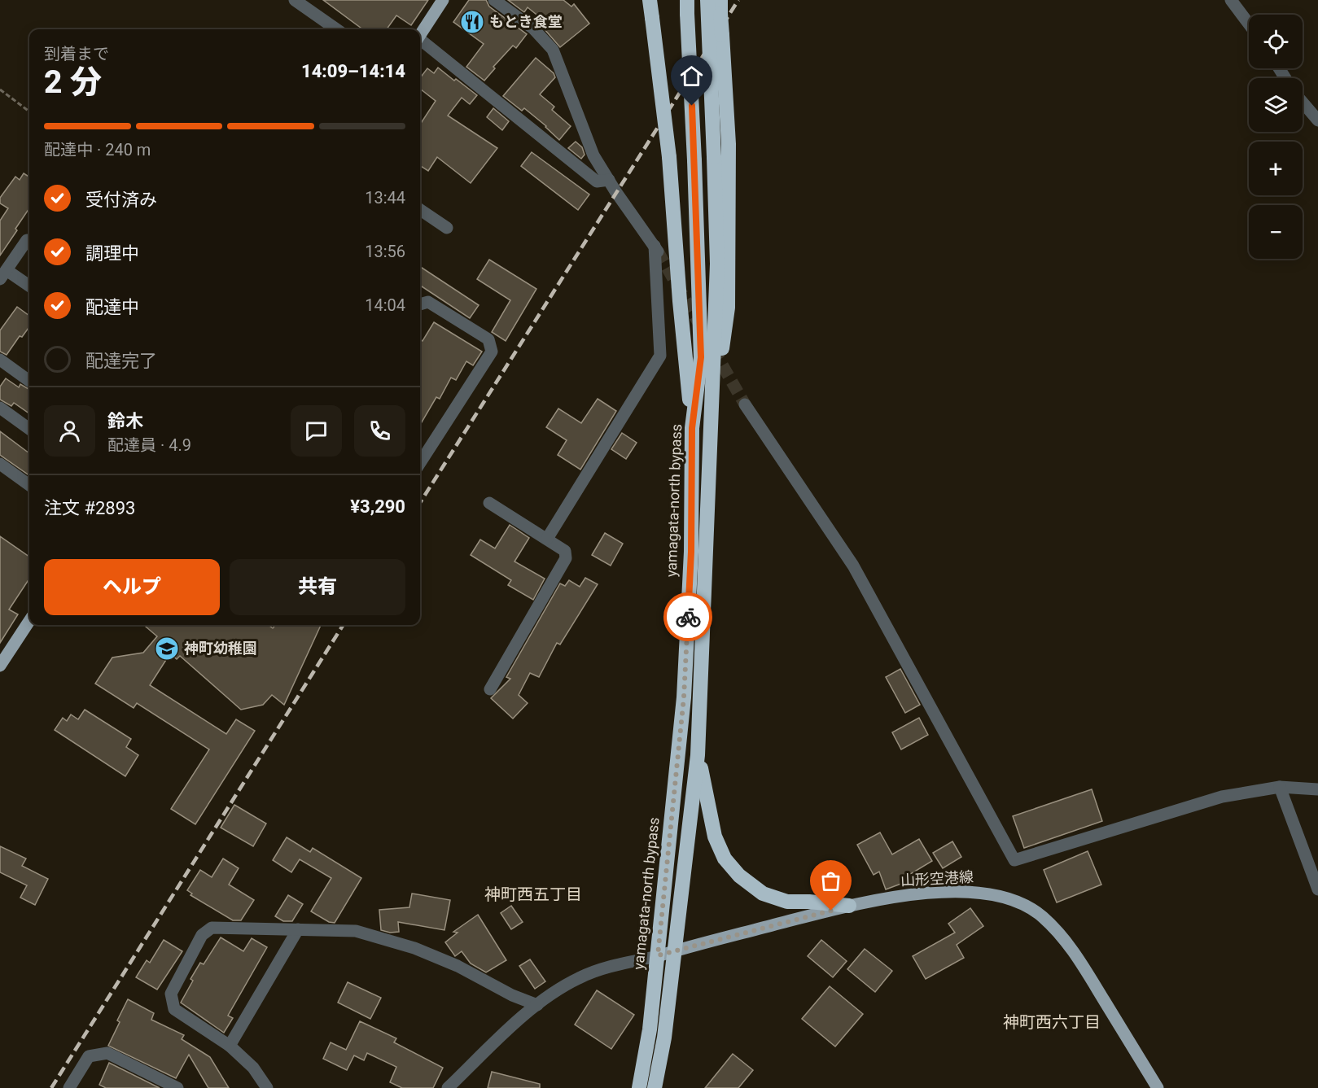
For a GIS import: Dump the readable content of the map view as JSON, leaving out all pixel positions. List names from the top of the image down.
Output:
{
  "streets": {
    "highway": ["yamagata-north bypass"],
    "main road": ["山形空港線"]
  },
  "crossings": [
    ["yamagata-north bypass", "山形空港線"]
  ],
  "districts": ["神町西五丁目", "神町西六丁目"],
  "places": {
    "restaurant": ["もとき食堂"],
    "school or university": ["神町幼稚園"]
  },
  "page": {
    "map_buttons": ["+", "−"],
    "heading": ["2 分", "到着まで", "14:09–14:14"],
    "panel": [
      "鈴木",
      "配達員 · 4.9",
      "注文 #2893",
      "¥3,290"
    ],
    "bar": "配達中 · 240 m",
    "list": [
      ["受付済み", "13:44"],
      ["調理中", "13:56"],
      ["配達中", "14:04"],
      "配達完了"
    ],
    "buttons": ["ヘルプ", "共有"]
  }
}
